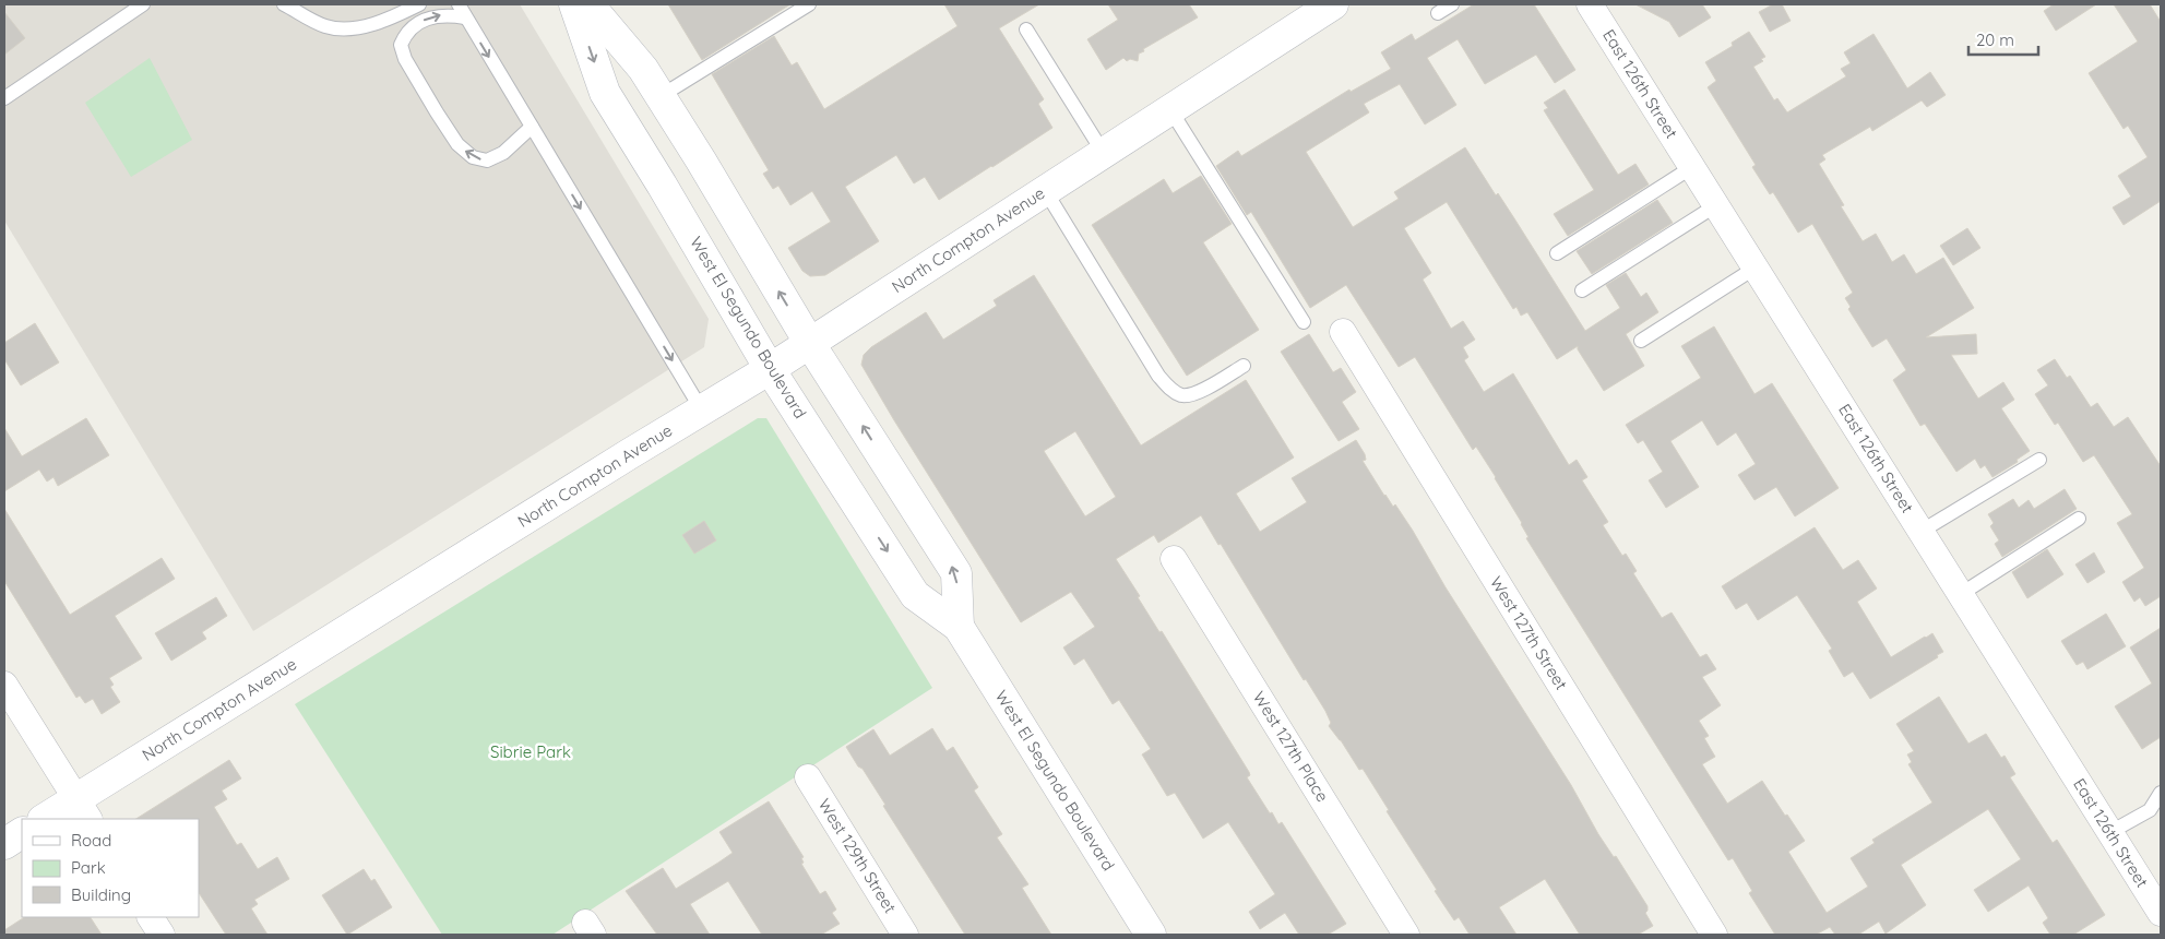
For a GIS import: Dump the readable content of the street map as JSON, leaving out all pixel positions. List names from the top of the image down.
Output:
{
  "streets": {
    "main road": ["North Compton Avenue", "West El Segundo Boulevard"],
    "street": [
      "East 126th Street",
      "West 127th Street",
      "West 127th Place",
      "West 129th Street"
    ]
  },
  "crossings": [
    ["North Compton Avenue", "West El Segundo Boulevard"]
  ],
  "parks": ["Sibrie Park"],
  "legend": ["Road", "Park", "Building"],
  "scale_bar": "20 m"
}
